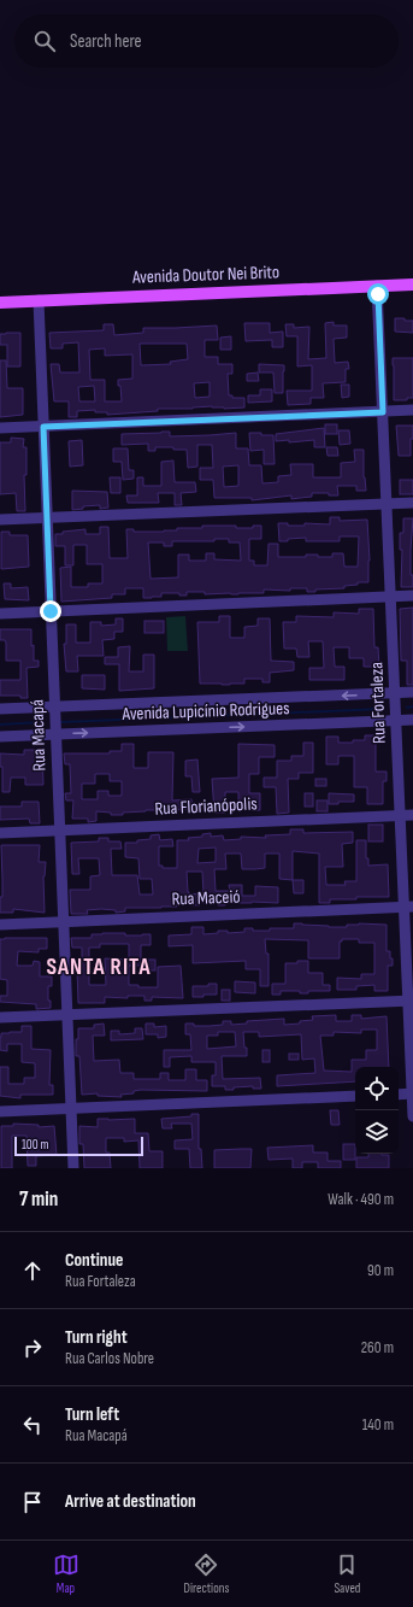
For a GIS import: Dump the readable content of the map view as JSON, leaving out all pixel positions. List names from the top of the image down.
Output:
{
  "streets": {
    "main road": ["Avenida Doutor Nei Brito"],
    "street": [
      "Rua Fortaleza",
      "Avenida Lupicínio Rodrigues",
      "Rua Macapá",
      "Rua Florianópolis",
      "Rua Maceió"
    ]
  },
  "crossings": [
    ["Avenida Doutor Nei Brito", "Rua Fortaleza"],
    ["Avenida Doutor Nei Brito", "Rua Macapá"],
    ["Rua Fortaleza", "Avenida Lupicínio Rodrigues"],
    ["Rua Fortaleza", "Rua Florianópolis"],
    ["Rua Fortaleza", "Rua Maceió"],
    ["Avenida Lupicínio Rodrigues", "Rua Macapá"],
    ["Rua Macapá", "Rua Florianópolis"],
    ["Rua Macapá", "Rua Maceió"]
  ],
  "districts": ["SANTA RITA"],
  "scale_bar": "100 m",
  "page": {
    "search": "Search here",
    "scale": "100 m",
    "heading": ["7 min", "Walk · 490 m"],
    "list": [
      ["Continue", "Rua Fortaleza", "90 m"],
      ["Turn right", "Rua Carlos Nobre", "260 m"],
      ["Turn left", "Rua Macapá", "140 m"],
      "Arrive at destination"
    ],
    "nav": ["Map", "Directions", "Saved"]
  }
}
